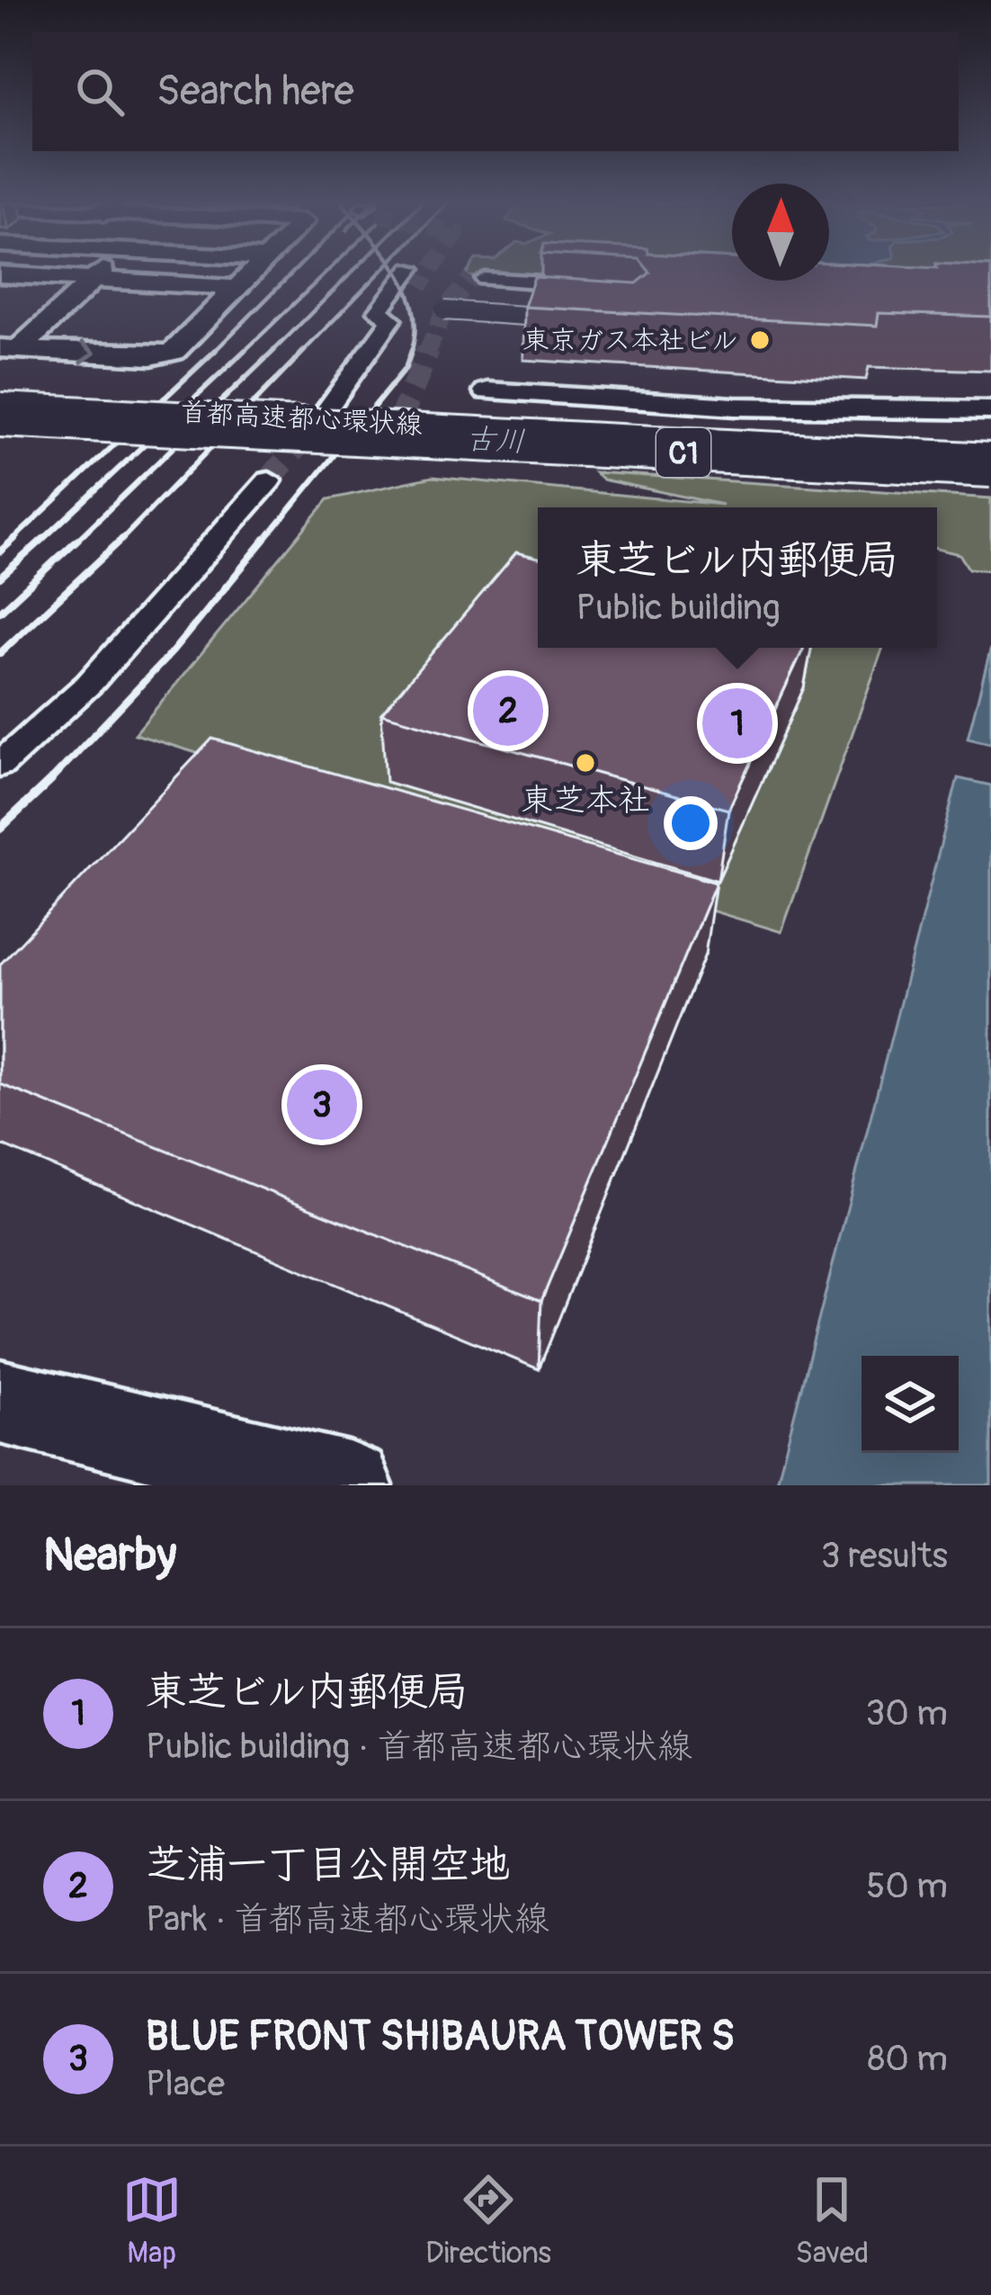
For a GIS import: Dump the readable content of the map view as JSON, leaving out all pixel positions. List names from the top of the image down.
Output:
{
  "streets": {
    "highway": ["首都高速都心環状線", "C1"]
  },
  "water": ["古川"],
  "places": ["東京ガス本社ビル", "東芝本社"],
  "north": "top",
  "page": {
    "search": "Search here",
    "popup": ["東芝ビル内郵便局", "Public building"],
    "pins": ["2", "1", "3"],
    "heading": ["Nearby", "3 results"],
    "list": [
      {
        "mark": "1",
        "name": "東芝ビル内郵便局",
        "note": "Public building · 首都高速都心環状線",
        "value": "30 m"
      },
      {
        "mark": "2",
        "name": "芝浦一丁目公開空地",
        "note": "Park · 首都高速都心環状線",
        "value": "50 m"
      },
      {
        "mark": "3",
        "name": "BLUE FRONT SHIBAURA TOWER S",
        "note": "Place",
        "value": "80 m"
      }
    ],
    "nav": ["Map", "Directions", "Saved"]
  }
}
